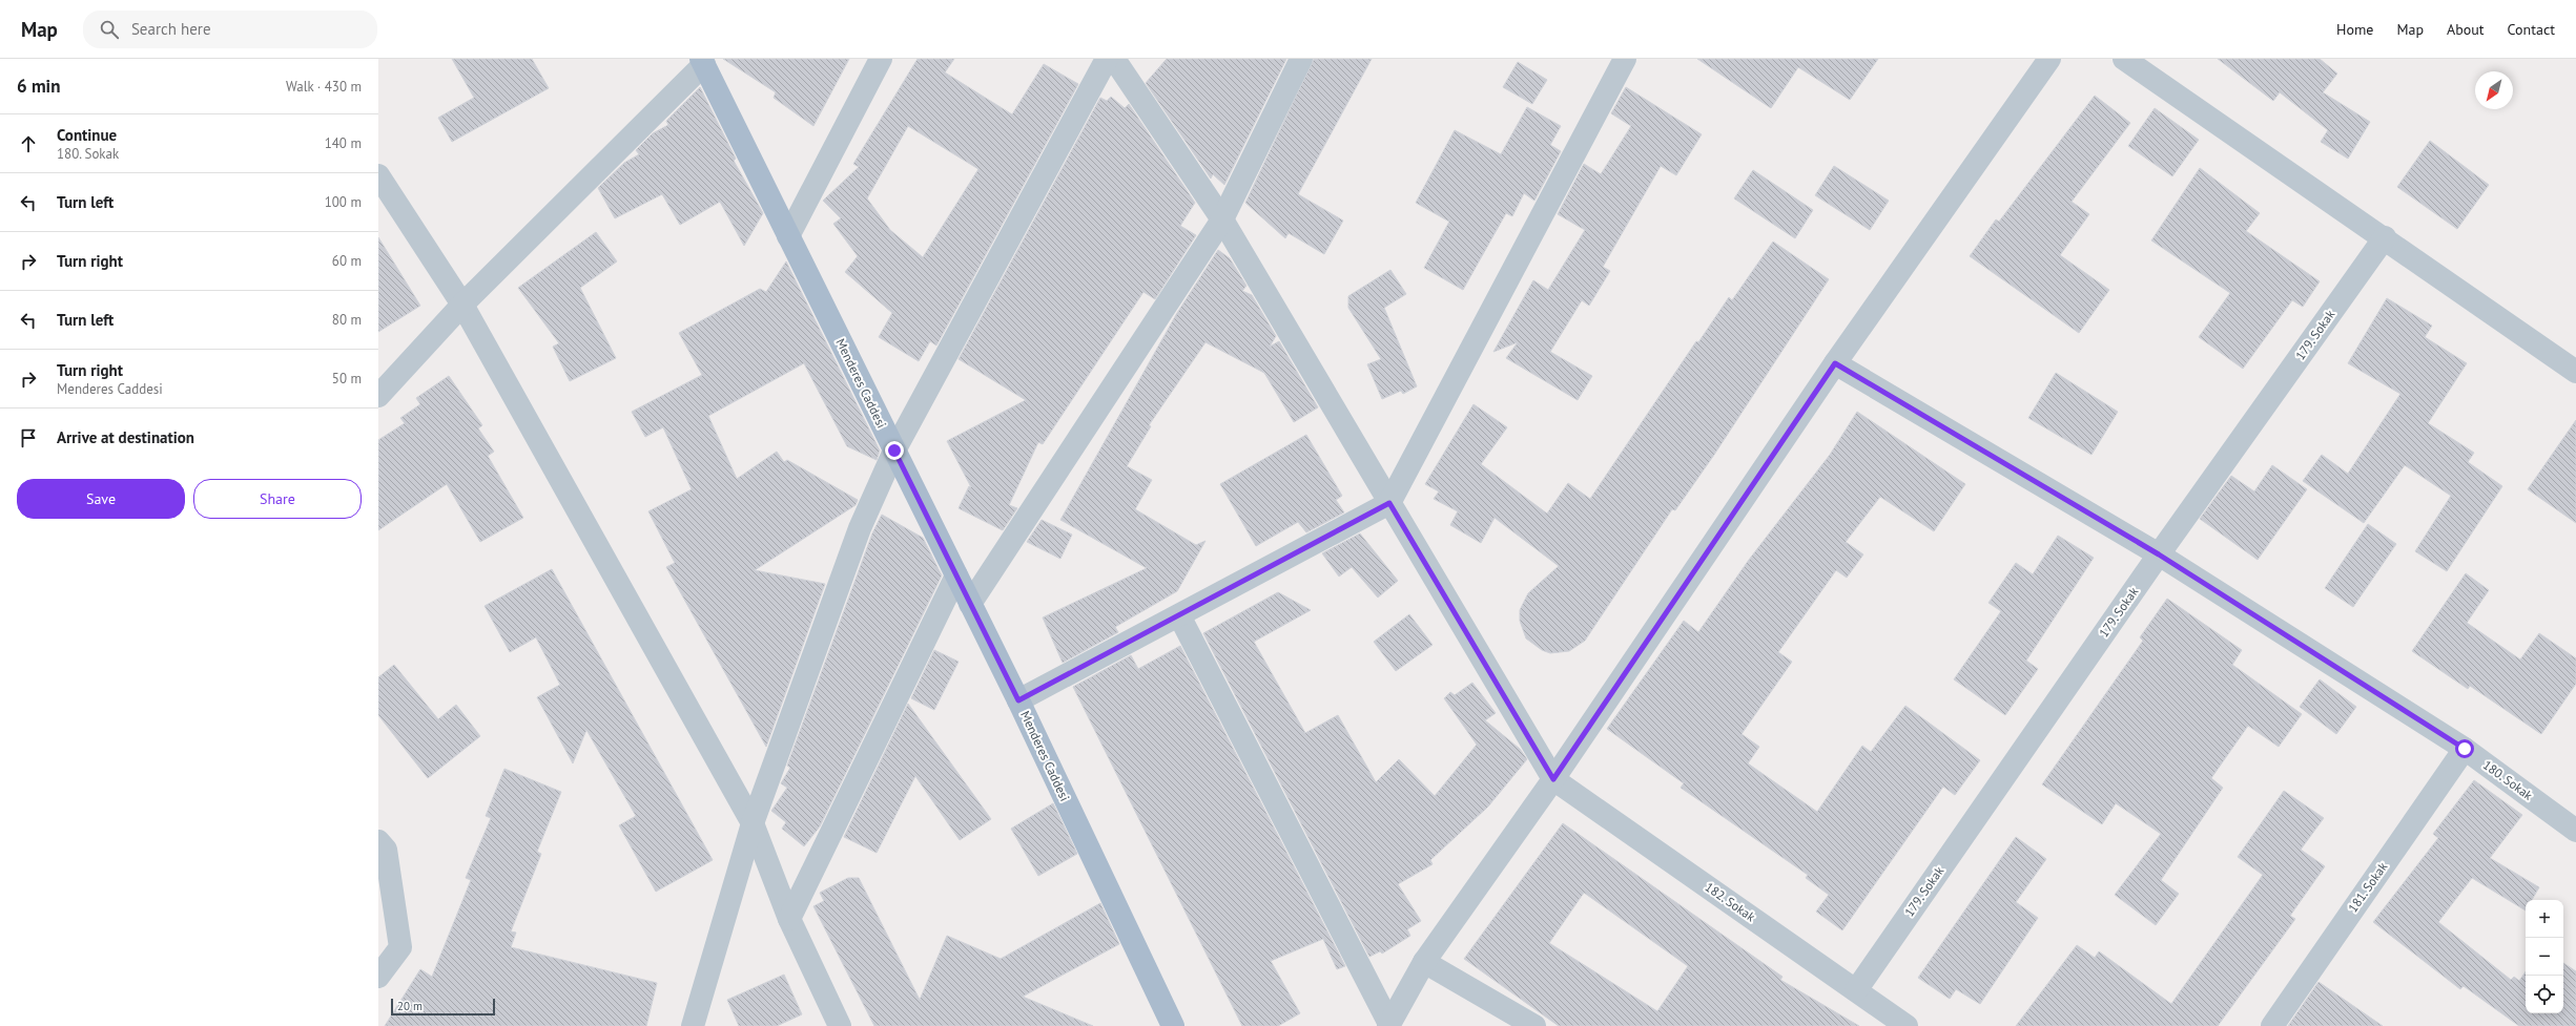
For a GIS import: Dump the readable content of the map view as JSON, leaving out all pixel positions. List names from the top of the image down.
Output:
{
  "streets": {
    "main road": ["Menderes Caddesi"],
    "street": [
      "179. Sokak",
      "180. Sokak",
      "181. Sokak",
      "182. Sokak"
    ]
  },
  "crossings": [
    ["179. Sokak", "180. Sokak"],
    ["179. Sokak", "182. Sokak"],
    ["180. Sokak", "181. Sokak"]
  ],
  "scale_bar": "20 m",
  "north": "bottom left",
  "page": {
    "header": "Map",
    "search": "Search here",
    "nav": [
      "Home",
      "Map",
      "About",
      "Contact"
    ],
    "heading": ["6 min", "Walk · 430 m"],
    "list": [
      ["Continue", "180. Sokak", "140 m"],
      ["Turn left", "100 m"],
      ["Turn right", "60 m"],
      ["Turn left", "80 m"],
      ["Turn right", "Menderes Caddesi", "50 m"],
      "Arrive at destination"
    ],
    "buttons": ["Save", "Share"],
    "map_buttons": ["+", "−"],
    "scale": "20 m"
  }
}
